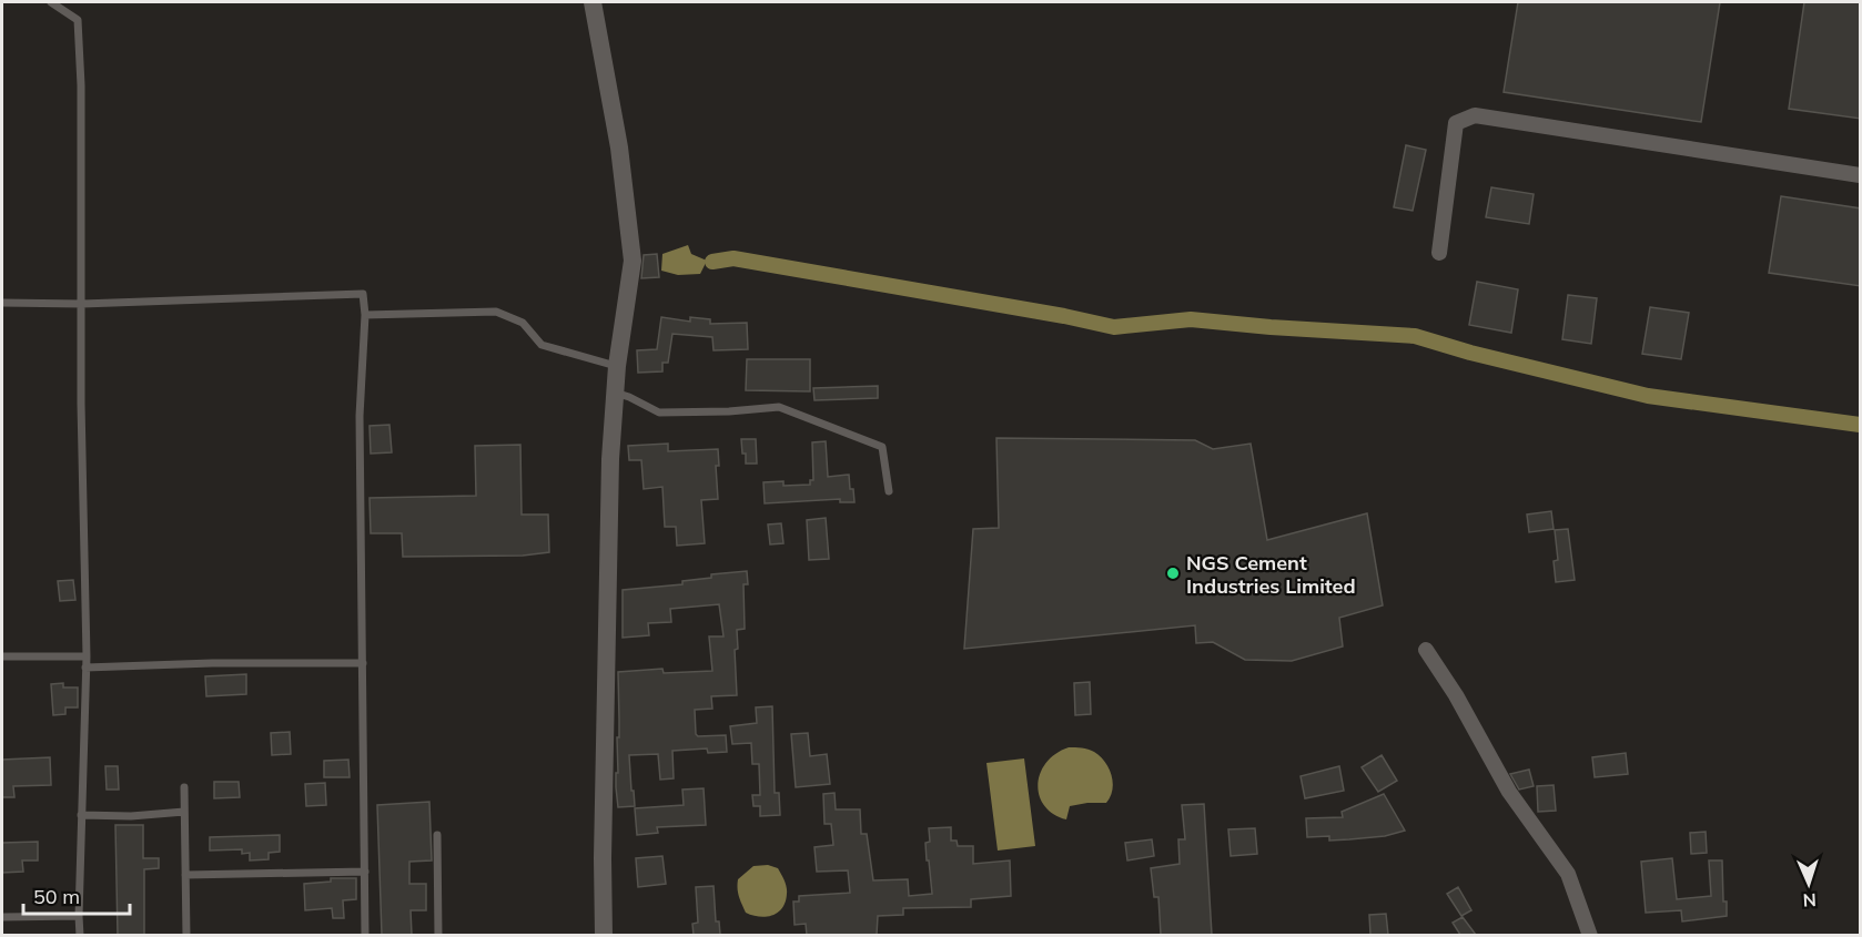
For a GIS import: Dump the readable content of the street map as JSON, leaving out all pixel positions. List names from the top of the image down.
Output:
{
  "places": ["NGS Cement Industries Limited"],
  "scale_bar": "50 m",
  "north": "bottom"
}
